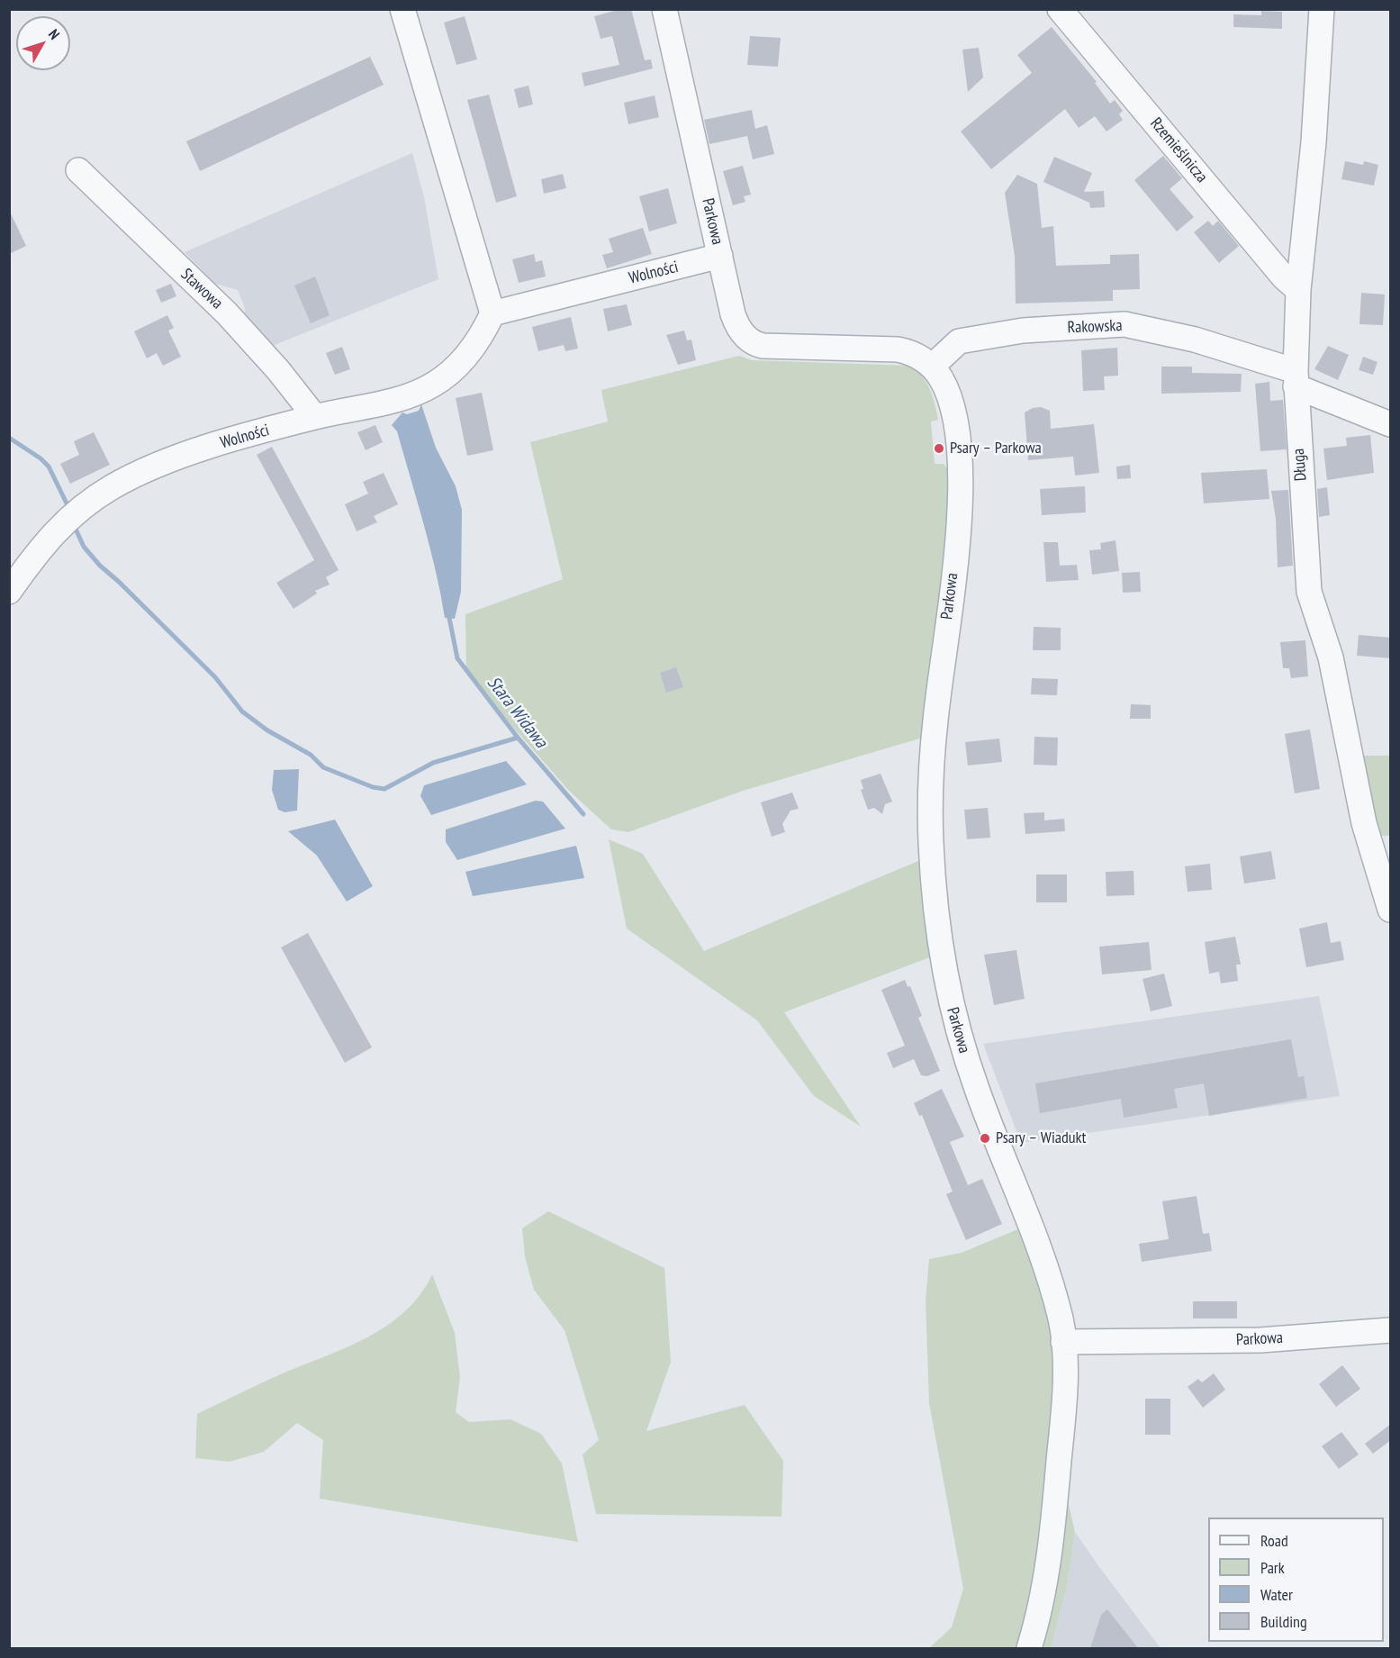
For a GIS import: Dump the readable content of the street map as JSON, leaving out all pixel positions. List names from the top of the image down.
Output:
{
  "streets": {
    "street": [
      "Rzemieślnicza",
      "Parkowa",
      "Wolności",
      "Stawowa",
      "Rakowska",
      "Długa"
    ]
  },
  "crossings": [
    ["Rzemieślnicza", "Długa"],
    ["Parkowa", "Wolności"],
    ["Parkowa", "Rakowska"],
    ["Wolności", "Stawowa"],
    ["Rakowska", "Długa"]
  ],
  "water": ["Stara Widawa"],
  "places": ["Psary – Parkowa", "Psary – Wiadukt"],
  "legend": [
    "Road",
    "Park",
    "Water",
    "Building"
  ],
  "north": "top right"
}
